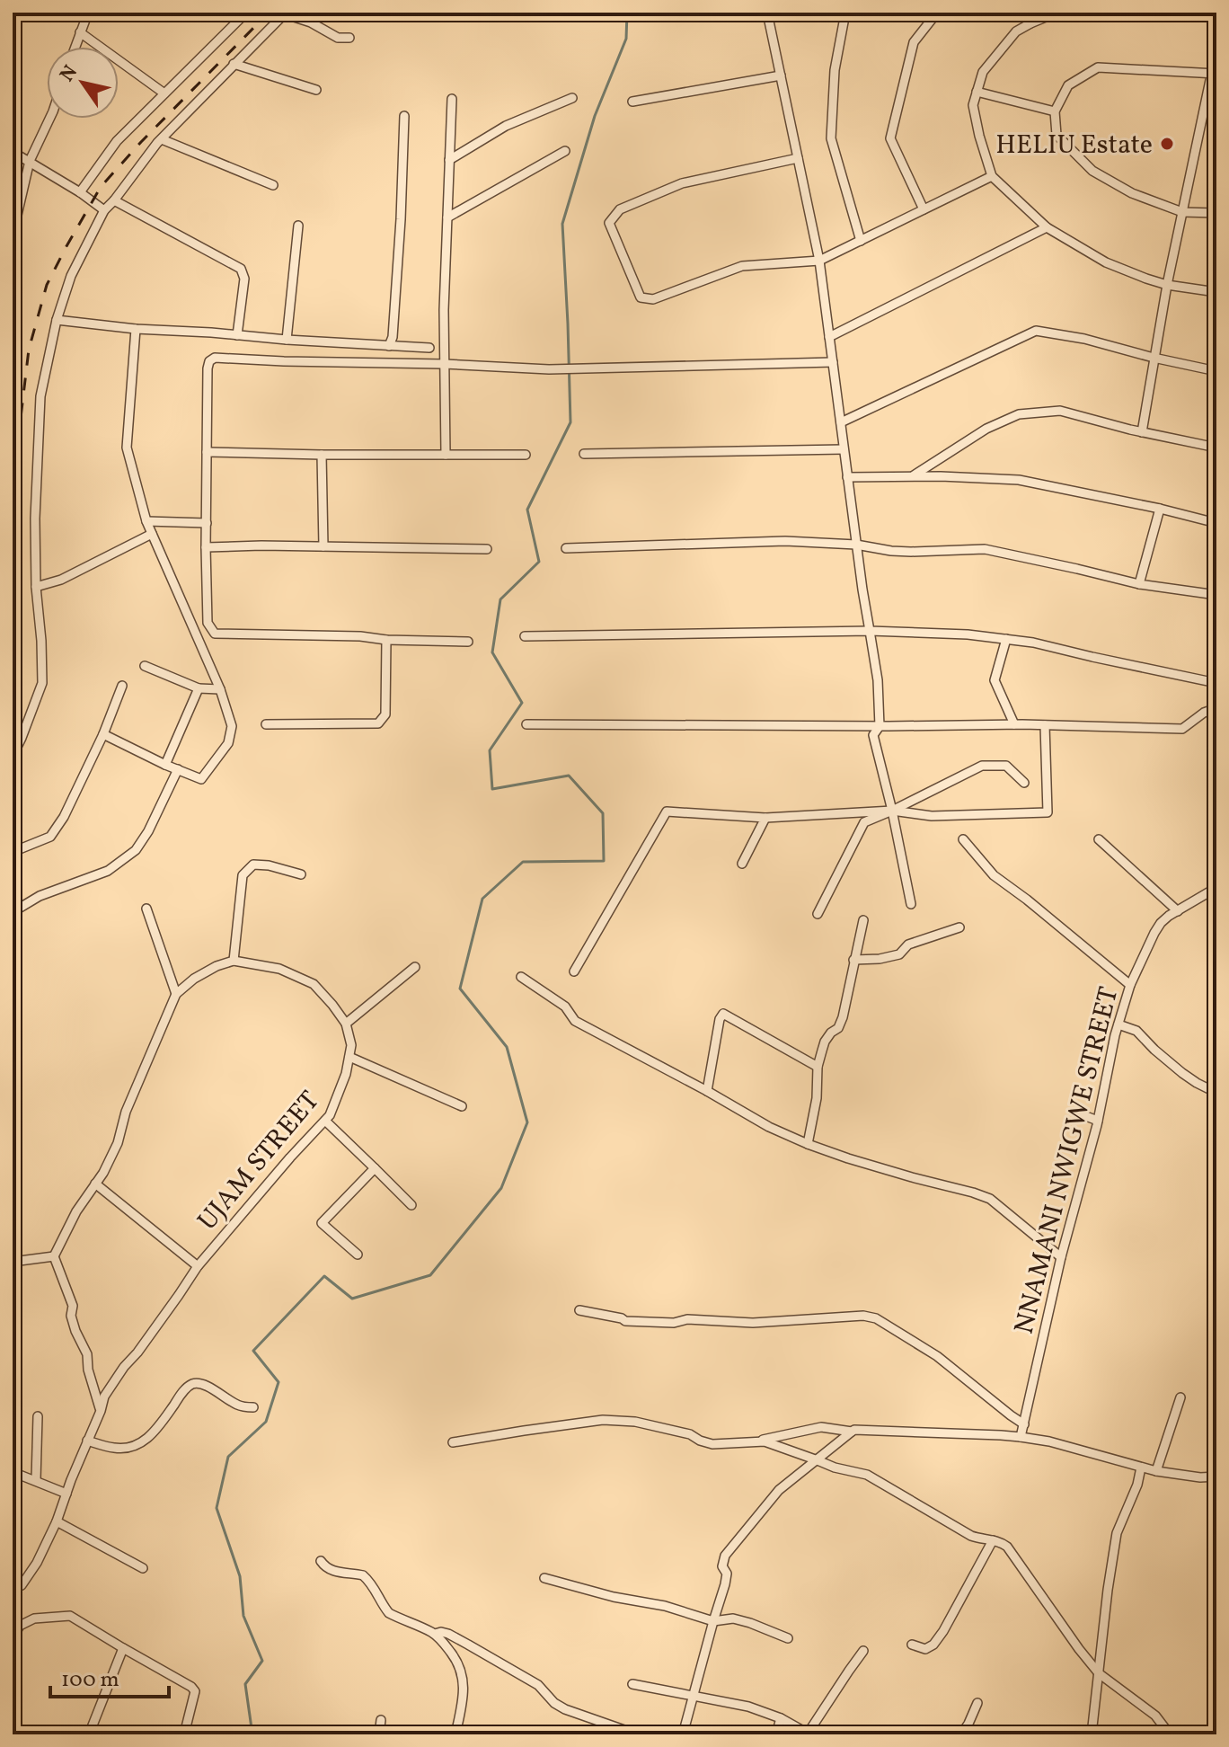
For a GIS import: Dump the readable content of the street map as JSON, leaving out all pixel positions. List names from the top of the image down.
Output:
{
  "streets": {
    "street": ["UJAM STREET", "NNAMANI NWIGWE STREET"]
  },
  "places": ["HELIU Estate"],
  "scale_bar": "100 m",
  "north": "top left"
}
